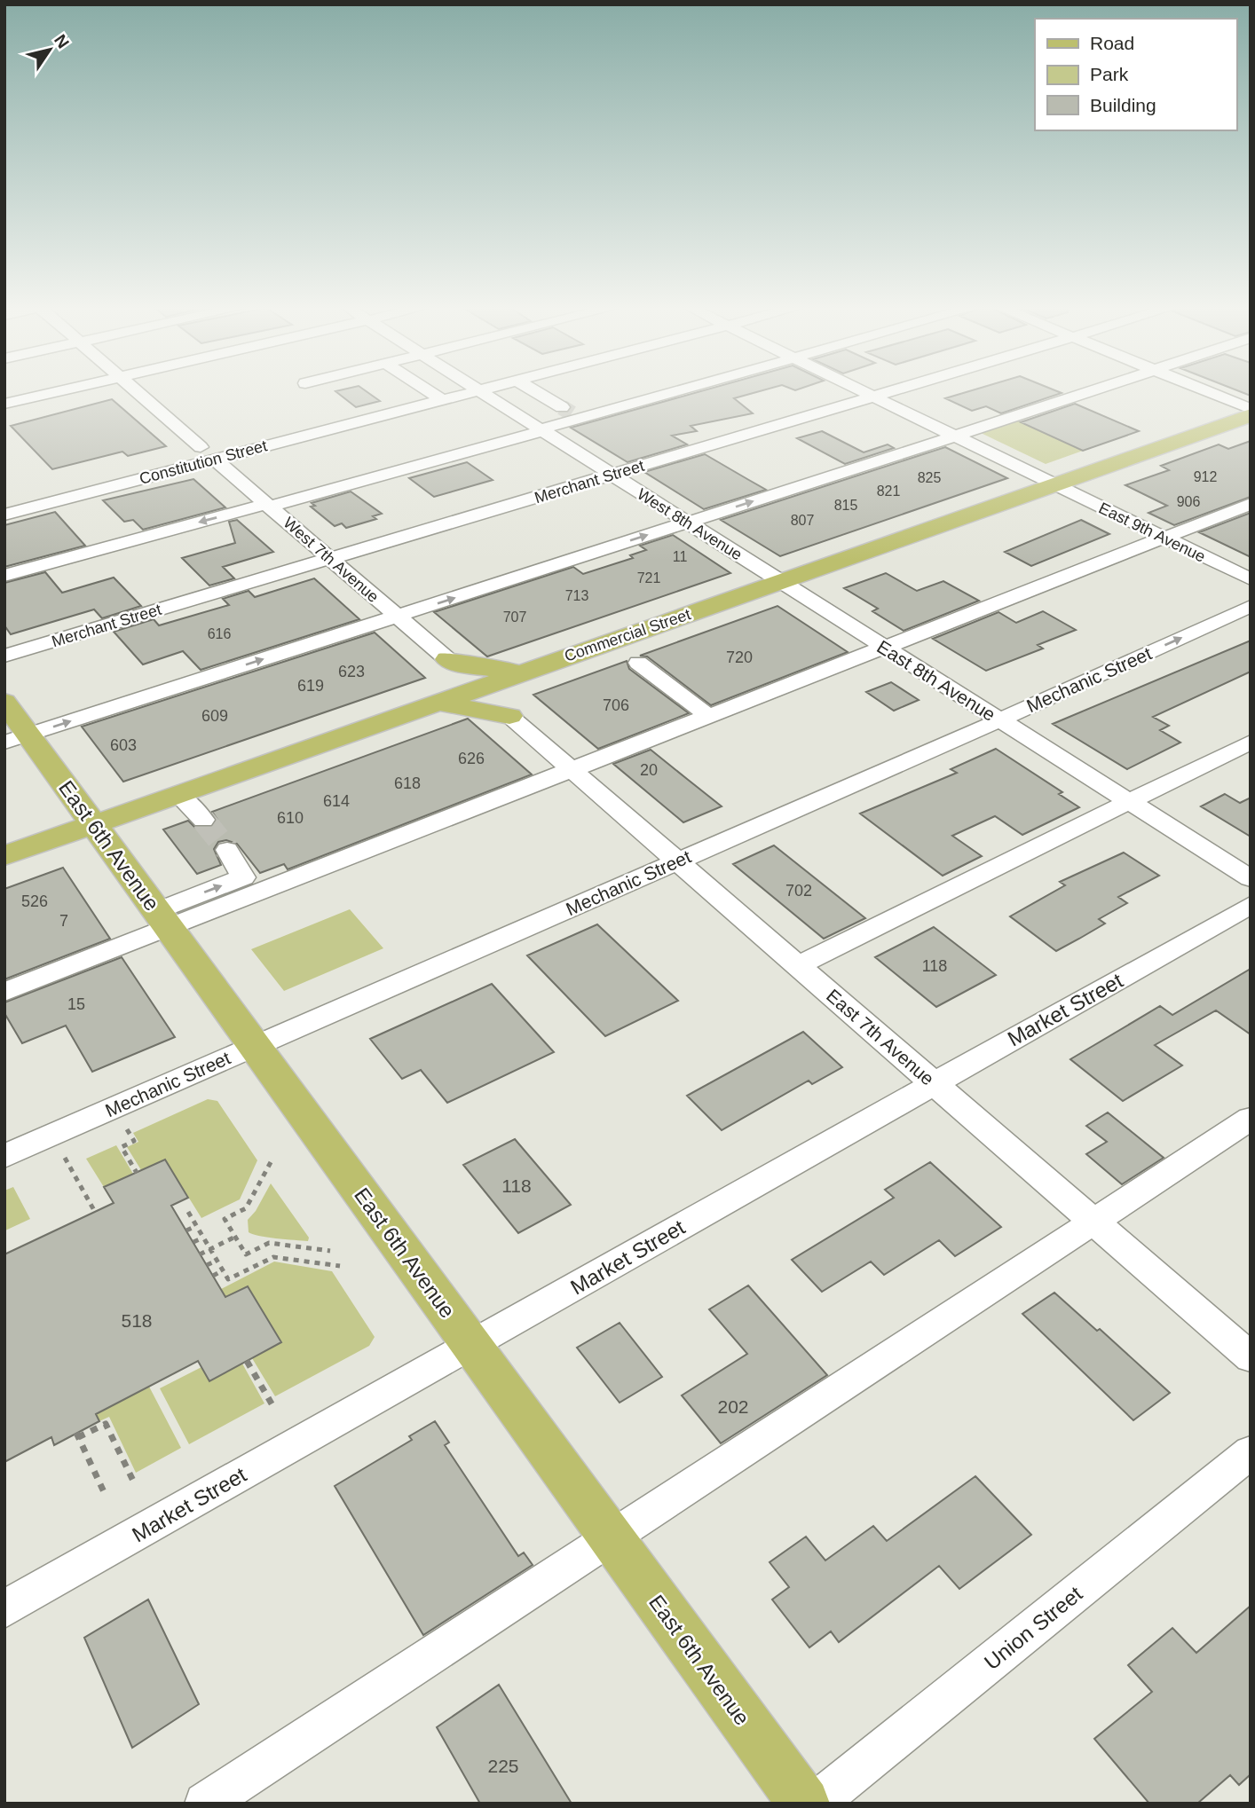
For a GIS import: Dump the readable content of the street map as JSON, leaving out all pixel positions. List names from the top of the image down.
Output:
{
  "streets": {
    "main road": ["Commercial Street", "East 6th Avenue"],
    "street": [
      "Constitution Street",
      "Merchant Street",
      "West 8th Avenue",
      "East 9th Avenue",
      "West 7th Avenue",
      "Mechanic Street",
      "East 8th Avenue",
      "Market Street",
      "East 7th Avenue",
      "Union Street"
    ]
  },
  "crossings": [
    ["Constitution Street", "West 7th Avenue"],
    ["Merchant Street", "West 8th Avenue"],
    ["Merchant Street", "East 9th Avenue"],
    ["Merchant Street", "West 7th Avenue"],
    ["West 8th Avenue", "Commercial Street"],
    ["West 8th Avenue", "East 8th Avenue"],
    ["East 9th Avenue", "Commercial Street"],
    ["Commercial Street", "East 8th Avenue"],
    ["Commercial Street", "East 6th Avenue"],
    ["Mechanic Street", "East 8th Avenue"],
    ["Mechanic Street", "East 6th Avenue"],
    ["Mechanic Street", "East 7th Avenue"],
    ["East 6th Avenue", "Market Street"],
    ["Market Street", "East 7th Avenue"]
  ],
  "house_numbers": [
    "912",
    "825",
    "821",
    "906",
    "815",
    "807",
    "11",
    "721",
    "713",
    "707",
    "616",
    "720",
    "623",
    "619",
    "706",
    "609",
    "603",
    "626",
    "20",
    "618",
    "614",
    "610",
    "702",
    "526",
    "7",
    "118",
    "15",
    "118",
    "518",
    "202",
    "225"
  ],
  "legend": ["Road", "Park", "Building"],
  "north": "top right"
}
